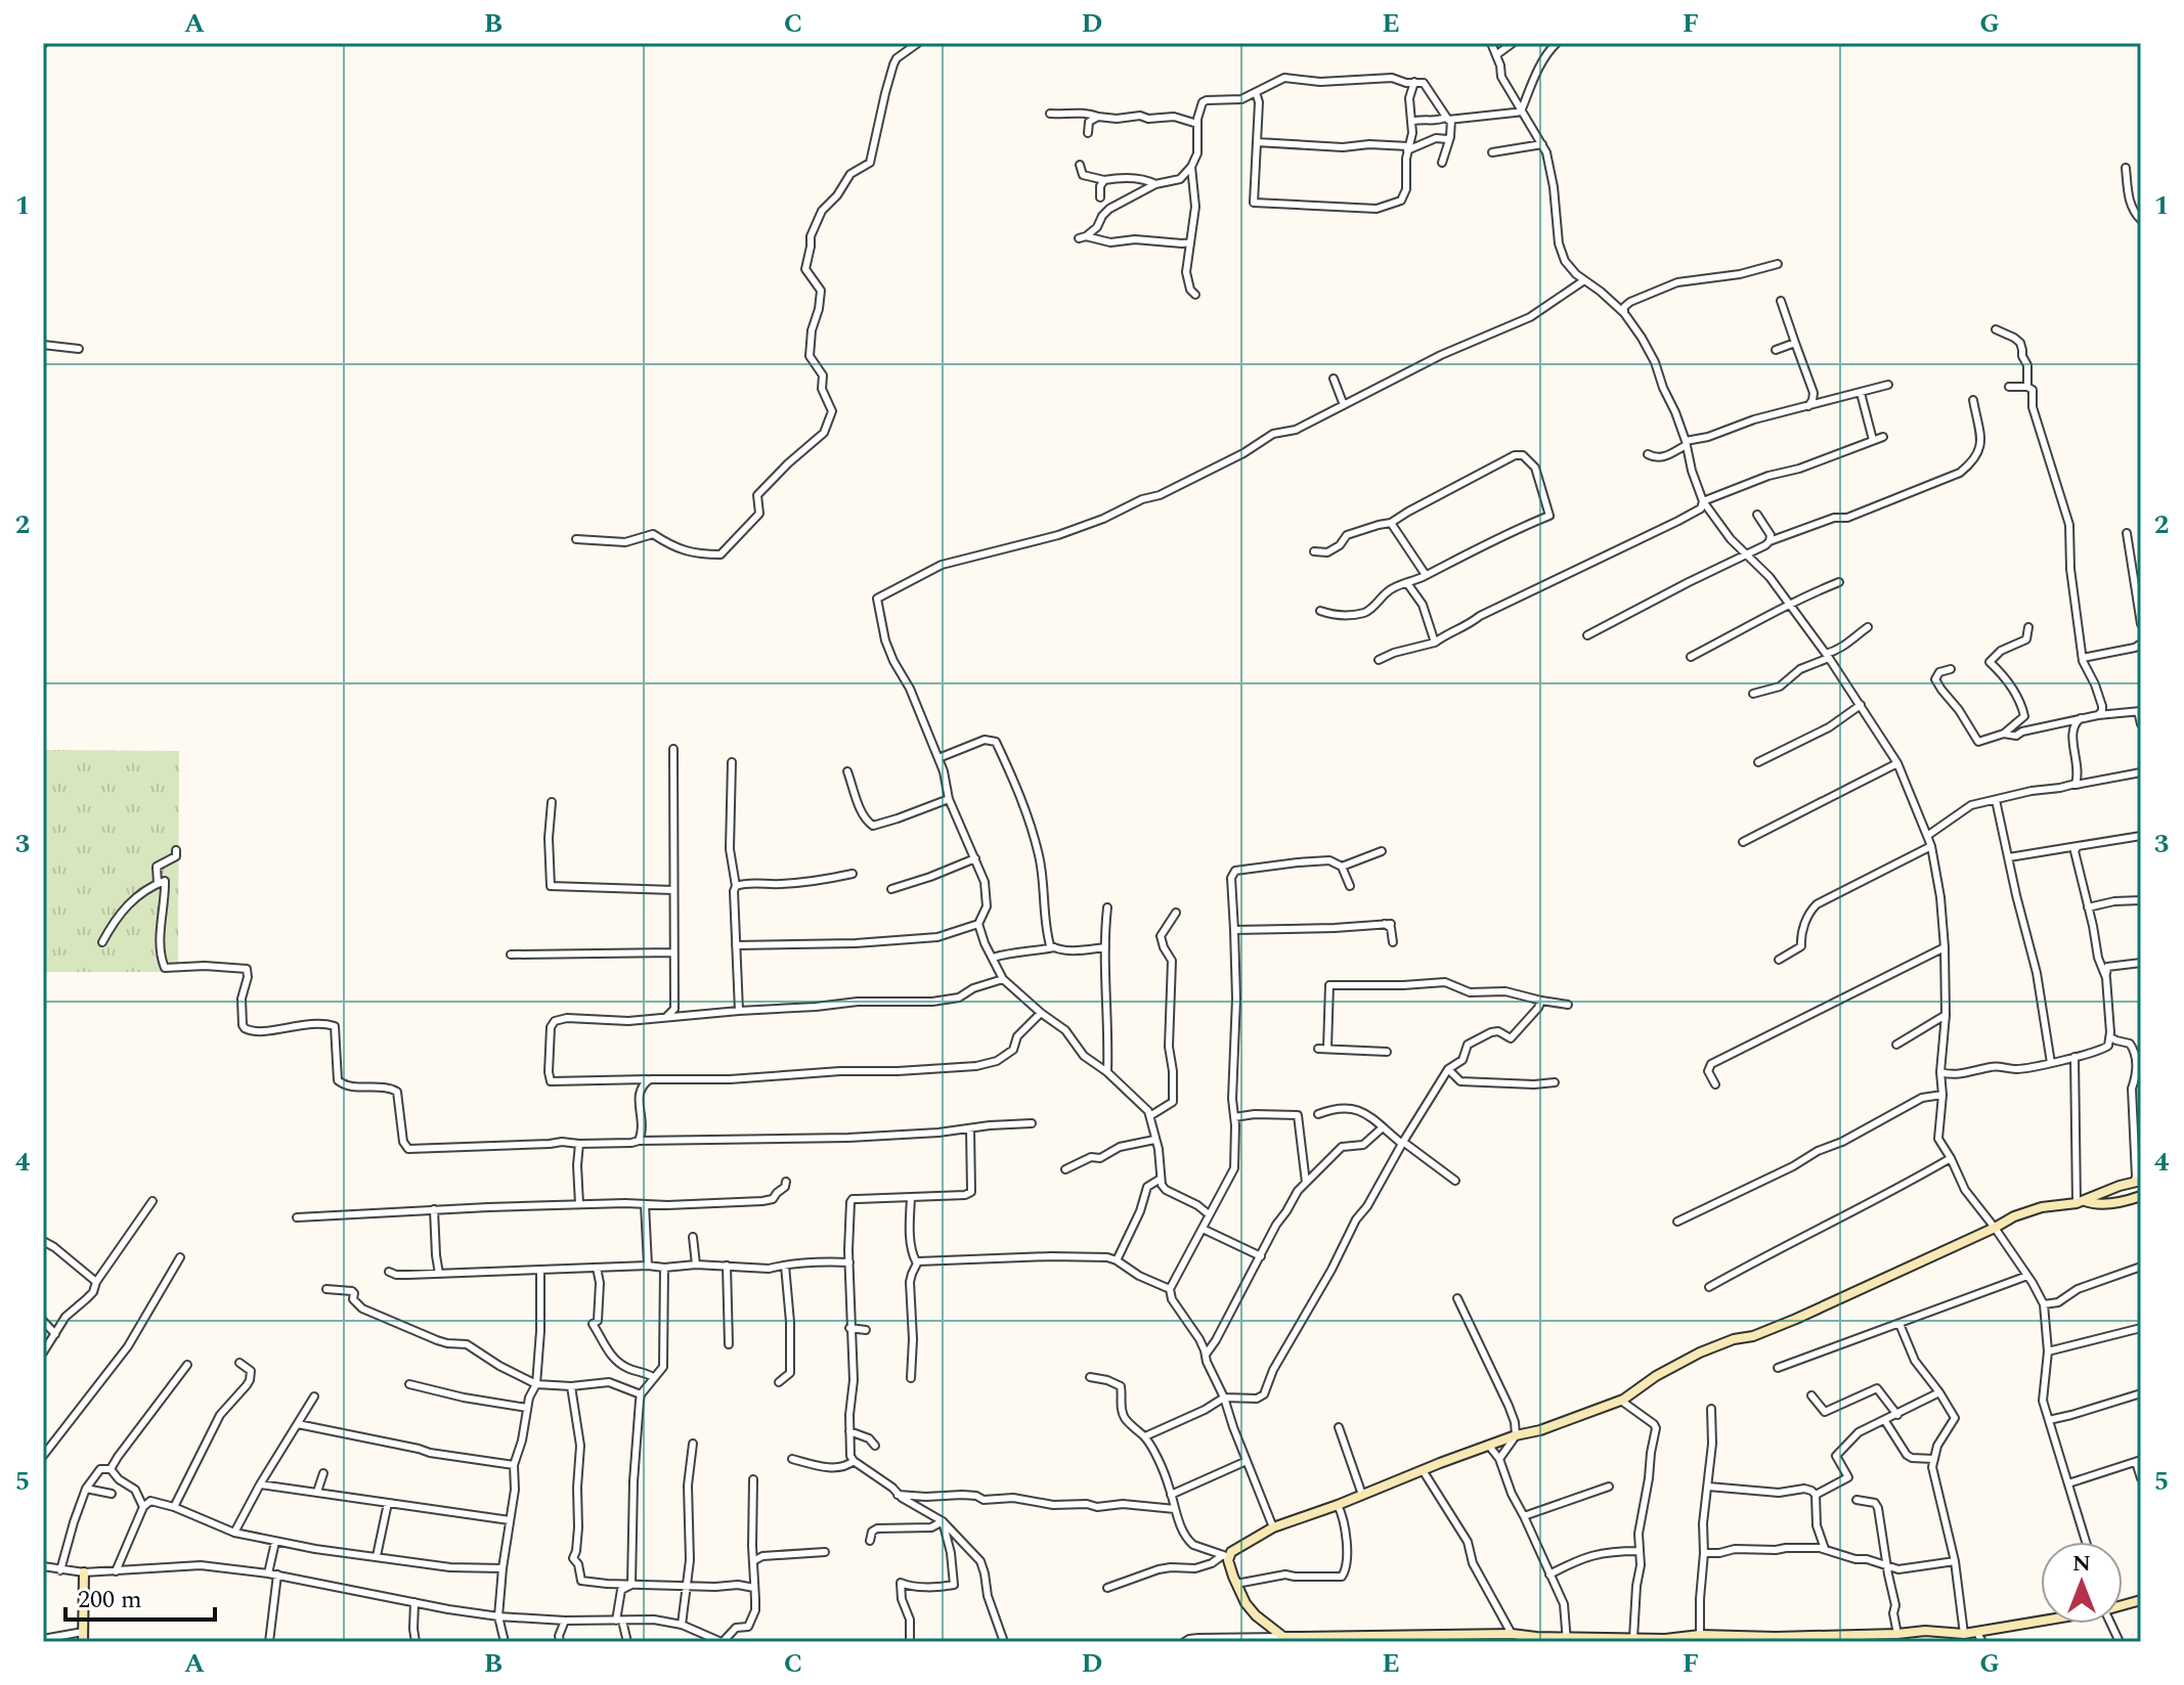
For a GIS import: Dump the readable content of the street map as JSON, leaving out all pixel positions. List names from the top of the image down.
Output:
{
  "scale_bar": "200 m",
  "north": "top",
  "grid": {
    "columns": [
      "A",
      "B",
      "C",
      "D",
      "E",
      "F",
      "G"
    ],
    "rows": [
      "1",
      "2",
      "3",
      "4",
      "5"
    ]
  }
}
